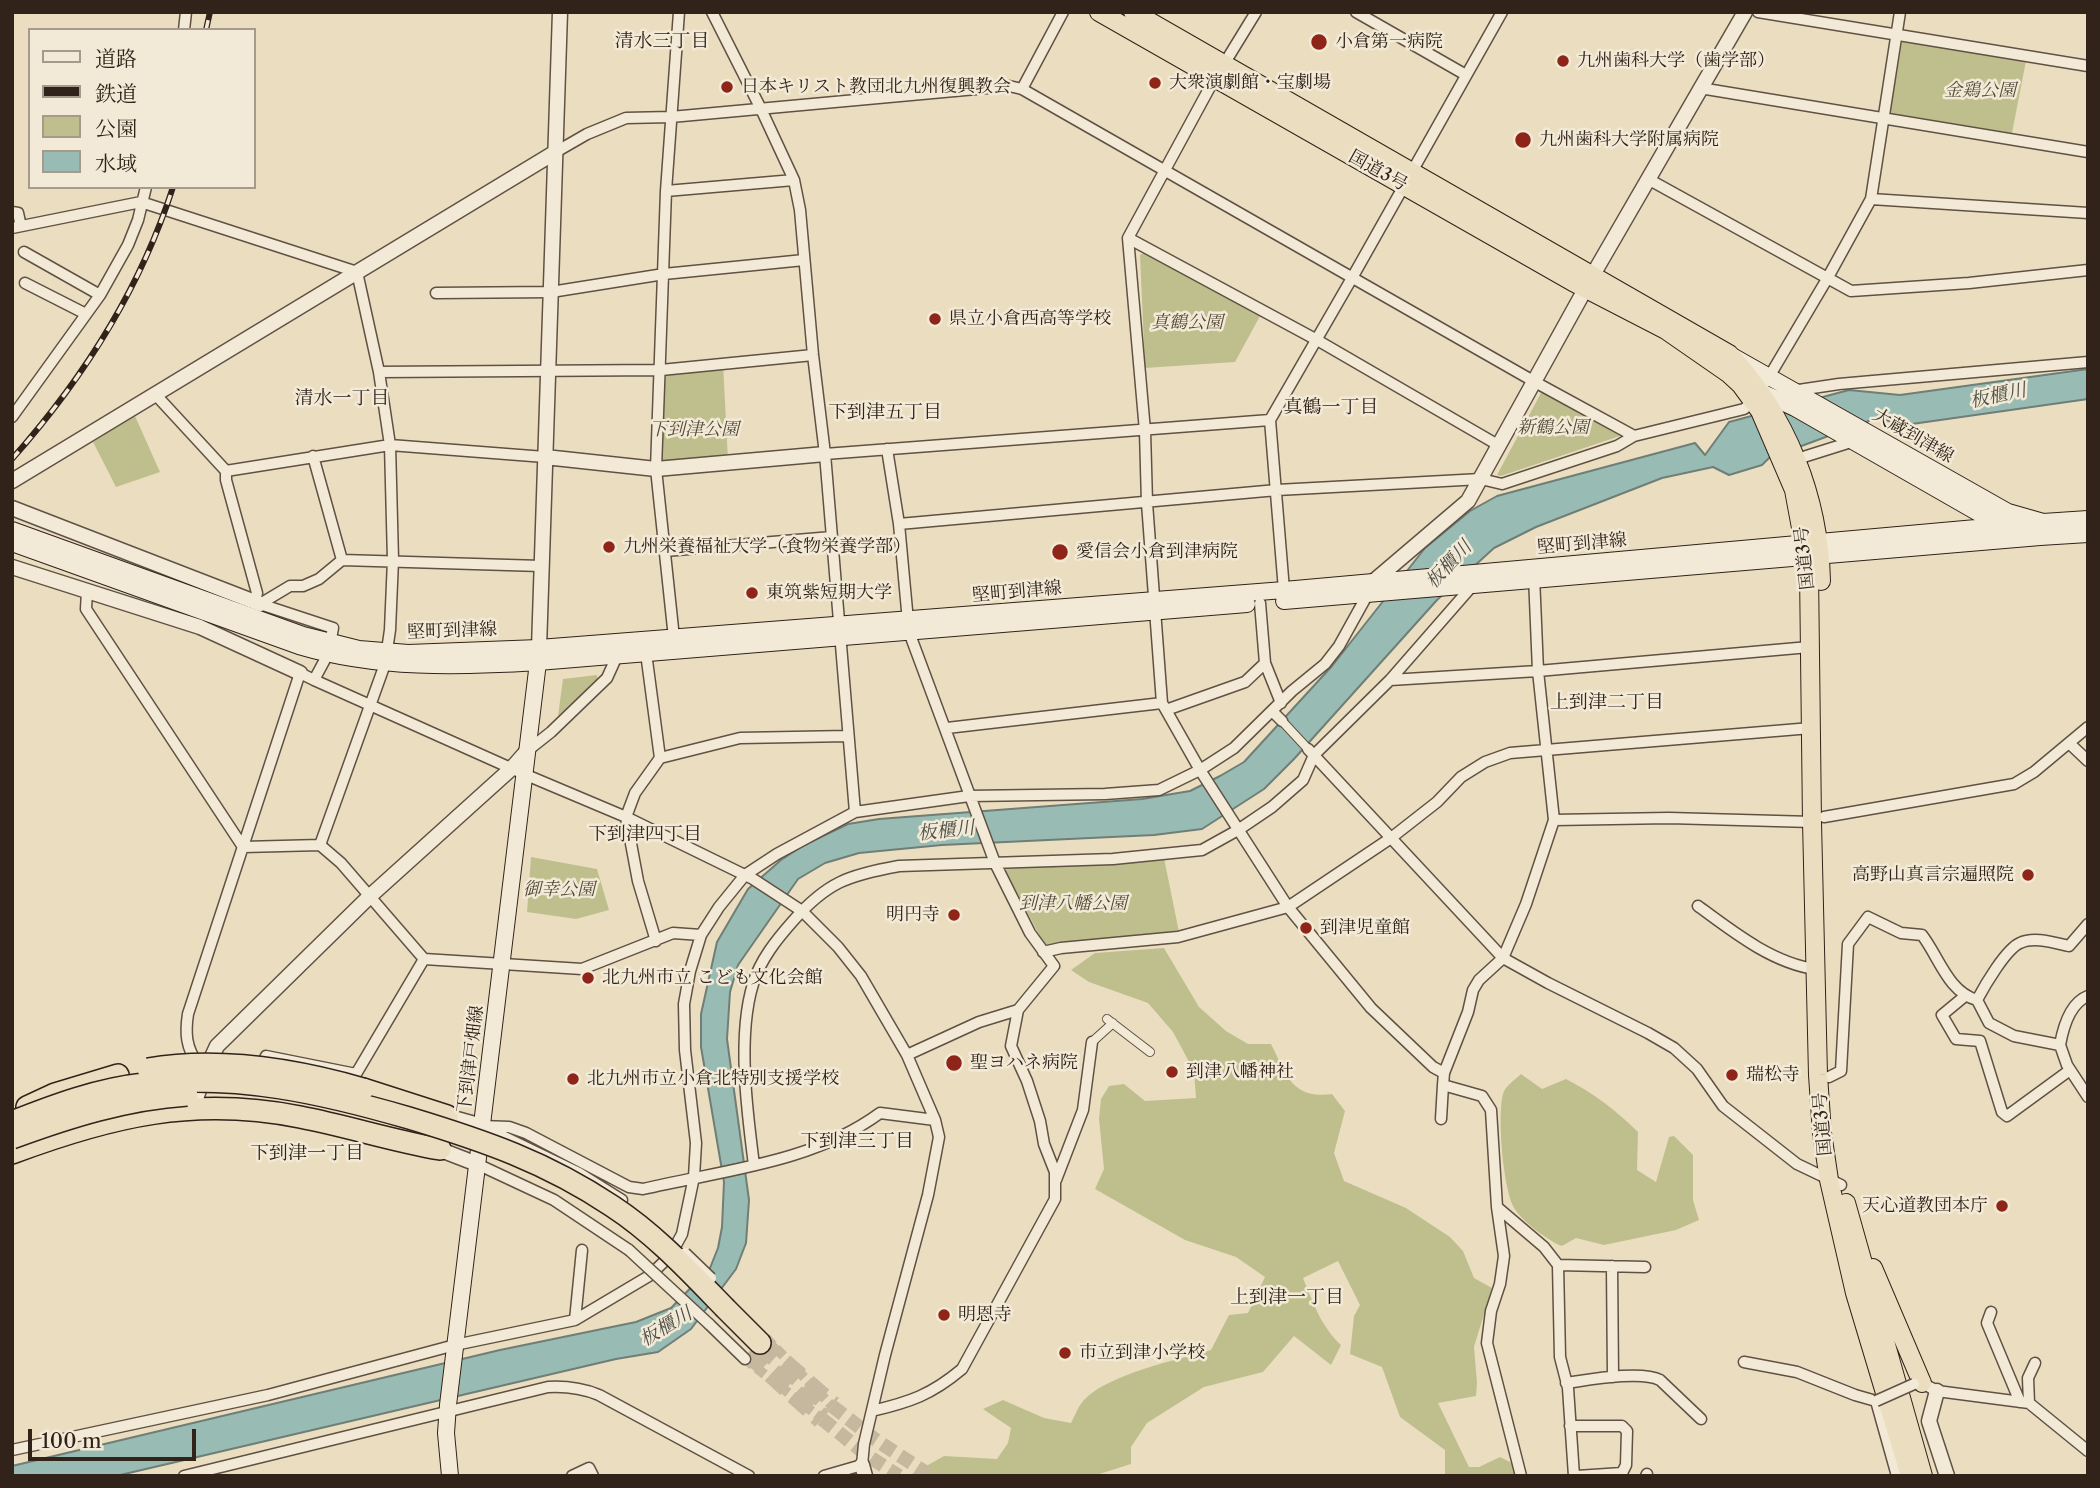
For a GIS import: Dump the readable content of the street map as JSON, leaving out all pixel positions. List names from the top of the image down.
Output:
{
  "streets": {
    "highway": ["国道3号"],
    "main road": ["大蔵到津線", "堅町到津線", "下到津戸畑線"]
  },
  "crossings": [
    ["国道3号", "大蔵到津線"],
    ["国道3号", "堅町到津線"],
    ["大蔵到津線", "堅町到津線"],
    ["堅町到津線", "下到津戸畑線"]
  ],
  "districts": [
    "清水三丁目",
    "清水一丁目",
    "真鶴一丁目",
    "下到津五丁目",
    "上到津二丁目",
    "下到津四丁目",
    "下到津三丁目",
    "下到津一丁目",
    "上到津一丁目"
  ],
  "water": ["板櫃川"],
  "parks": [
    "金鶏公園",
    "真鶴公園",
    "新鶴公園",
    "下到津公園",
    "御幸公園",
    "到津八幡公園"
  ],
  "places": [
    "小倉第一病院",
    "九州歯科大学（歯学部）",
    "大衆演劇館・宝劇場",
    "日本キリスト教団北九州復興教会",
    "九州歯科大学附属病院",
    "県立小倉西高等学校",
    "九州栄養福祉大学（食物栄養学部）",
    "愛信会小倉到津病院",
    "東筑紫短期大学",
    "高野山真言宗遍照院",
    "明円寺",
    "到津児童館",
    "北九州市立 こども文化会館",
    "聖ヨハネ病院",
    "到津八幡神社",
    "瑞松寺",
    "北九州市立小倉北特別支援学校",
    "天心道教団本庁",
    "明恩寺",
    "市立到津小学校"
  ],
  "legend": [
    "道路",
    "鉄道",
    "公園",
    "水域"
  ],
  "scale_bar": "100 m"
}
